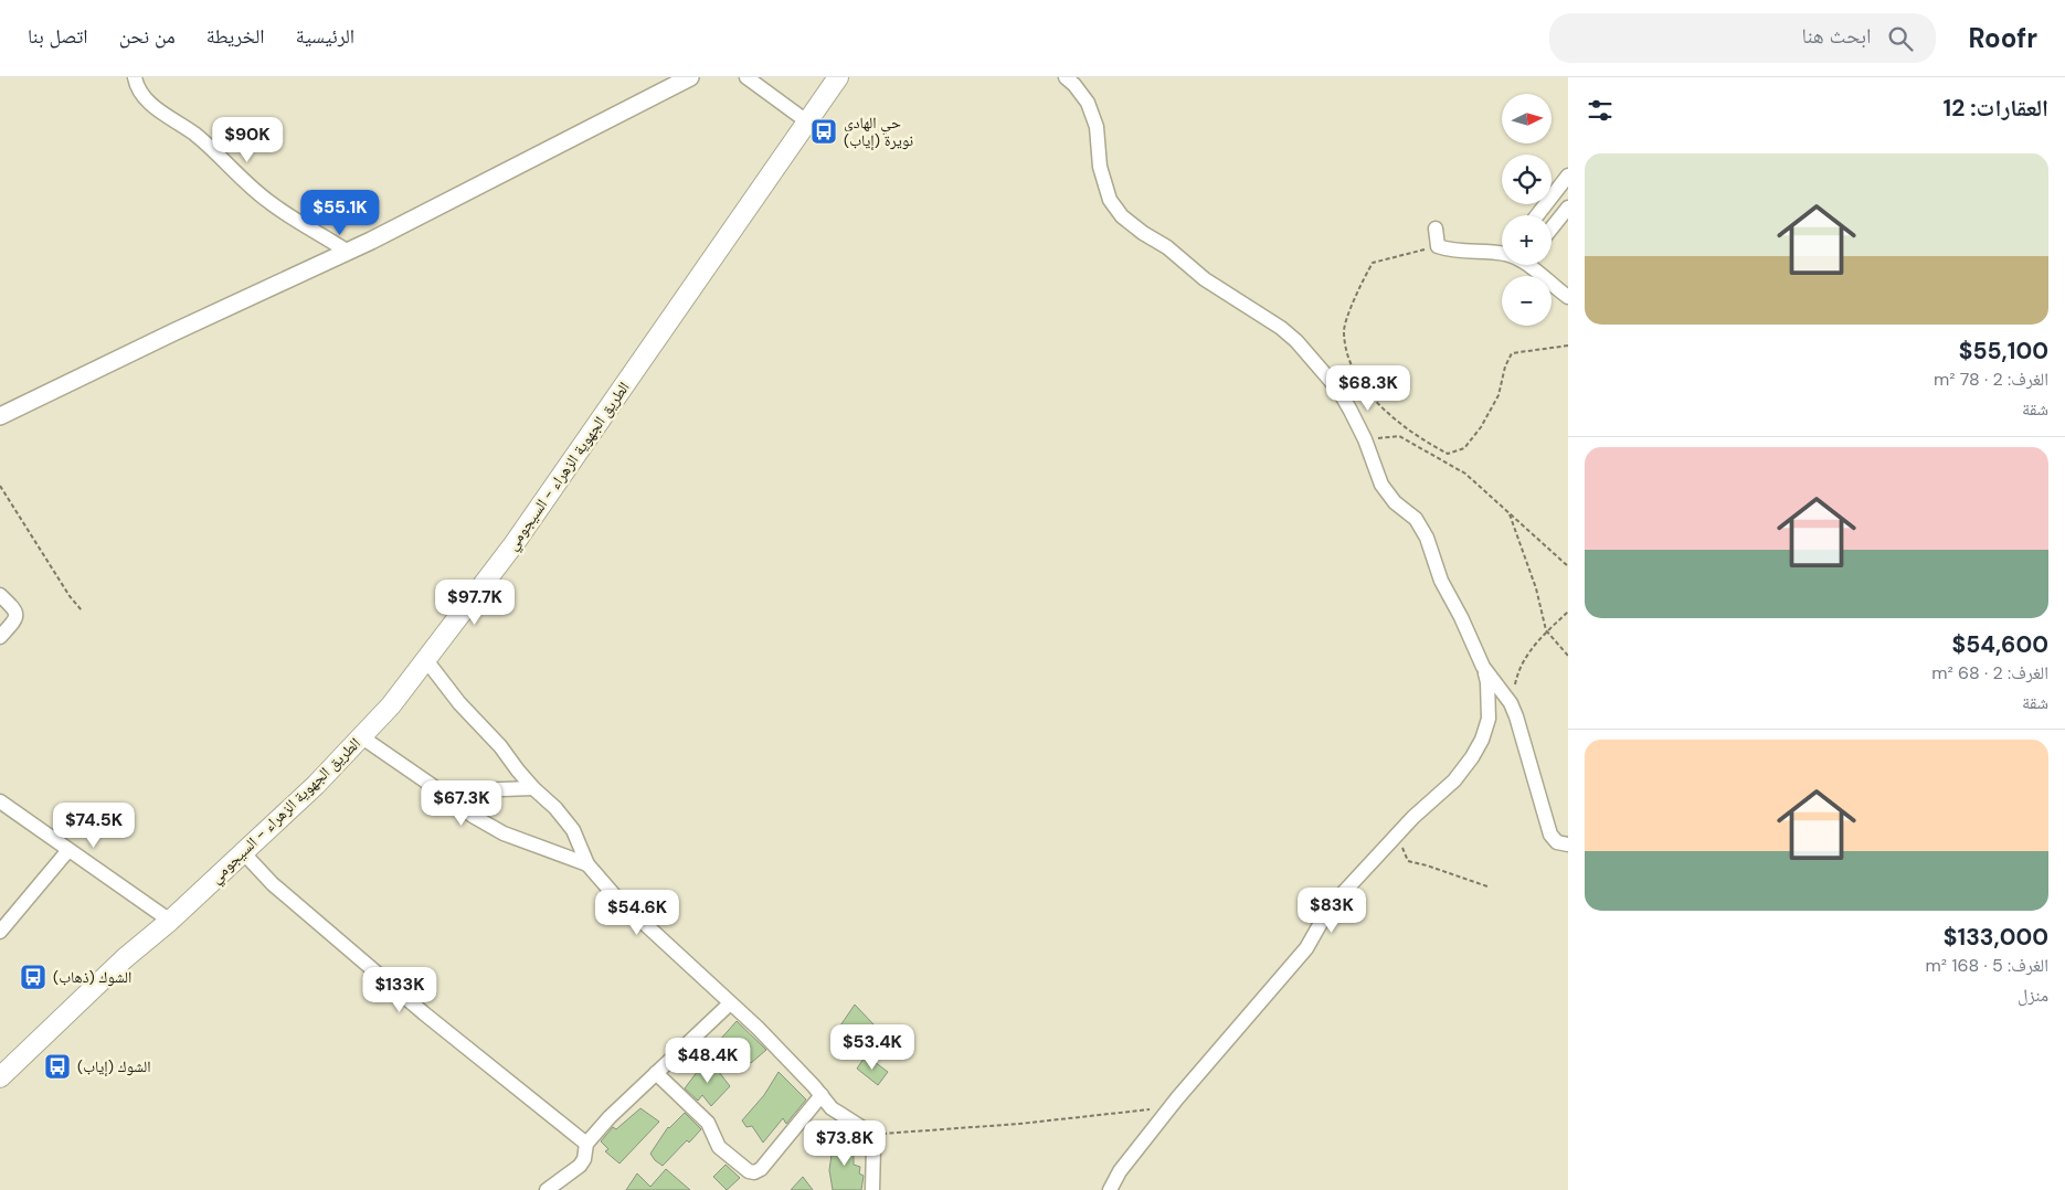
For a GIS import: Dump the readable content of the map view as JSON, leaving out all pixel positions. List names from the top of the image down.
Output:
{
  "streets": {
    "main road": ["الطريق الجهوية الزهراء - السيجومي"]
  },
  "places": {
    "bus stop": ["حي الهادي نويرة (إياب)", "الشوك (ذهاب)", "الشوك (إياب)"]
  },
  "north": "right",
  "page": {
    "header": "Roofr",
    "search": "ابحث هنا",
    "nav": [
      "الرئيسية",
      "الخريطة",
      "من نحن",
      "اتصل بنا"
    ],
    "heading": "العقارات: 12",
    "map_buttons": ["+", "−"],
    "price": [
      "$90K",
      "$55.1K",
      "$68.3K",
      "$97.7K",
      "$67.3K",
      "$74.5K",
      "$83K",
      "$54.6K",
      "$133K",
      "$53.4K",
      "$48.4K",
      "$73.8K"
    ],
    "list": [
      {
        "name": "$55,100",
        "note": "الغرف: 2 · 78 m² · شقة"
      },
      {
        "name": "$54,600",
        "note": "الغرف: 2 · 68 m² · شقة"
      },
      {
        "name": "$133,000",
        "note": "الغرف: 5 · 168 m² · منزل"
      }
    ]
  }
}
